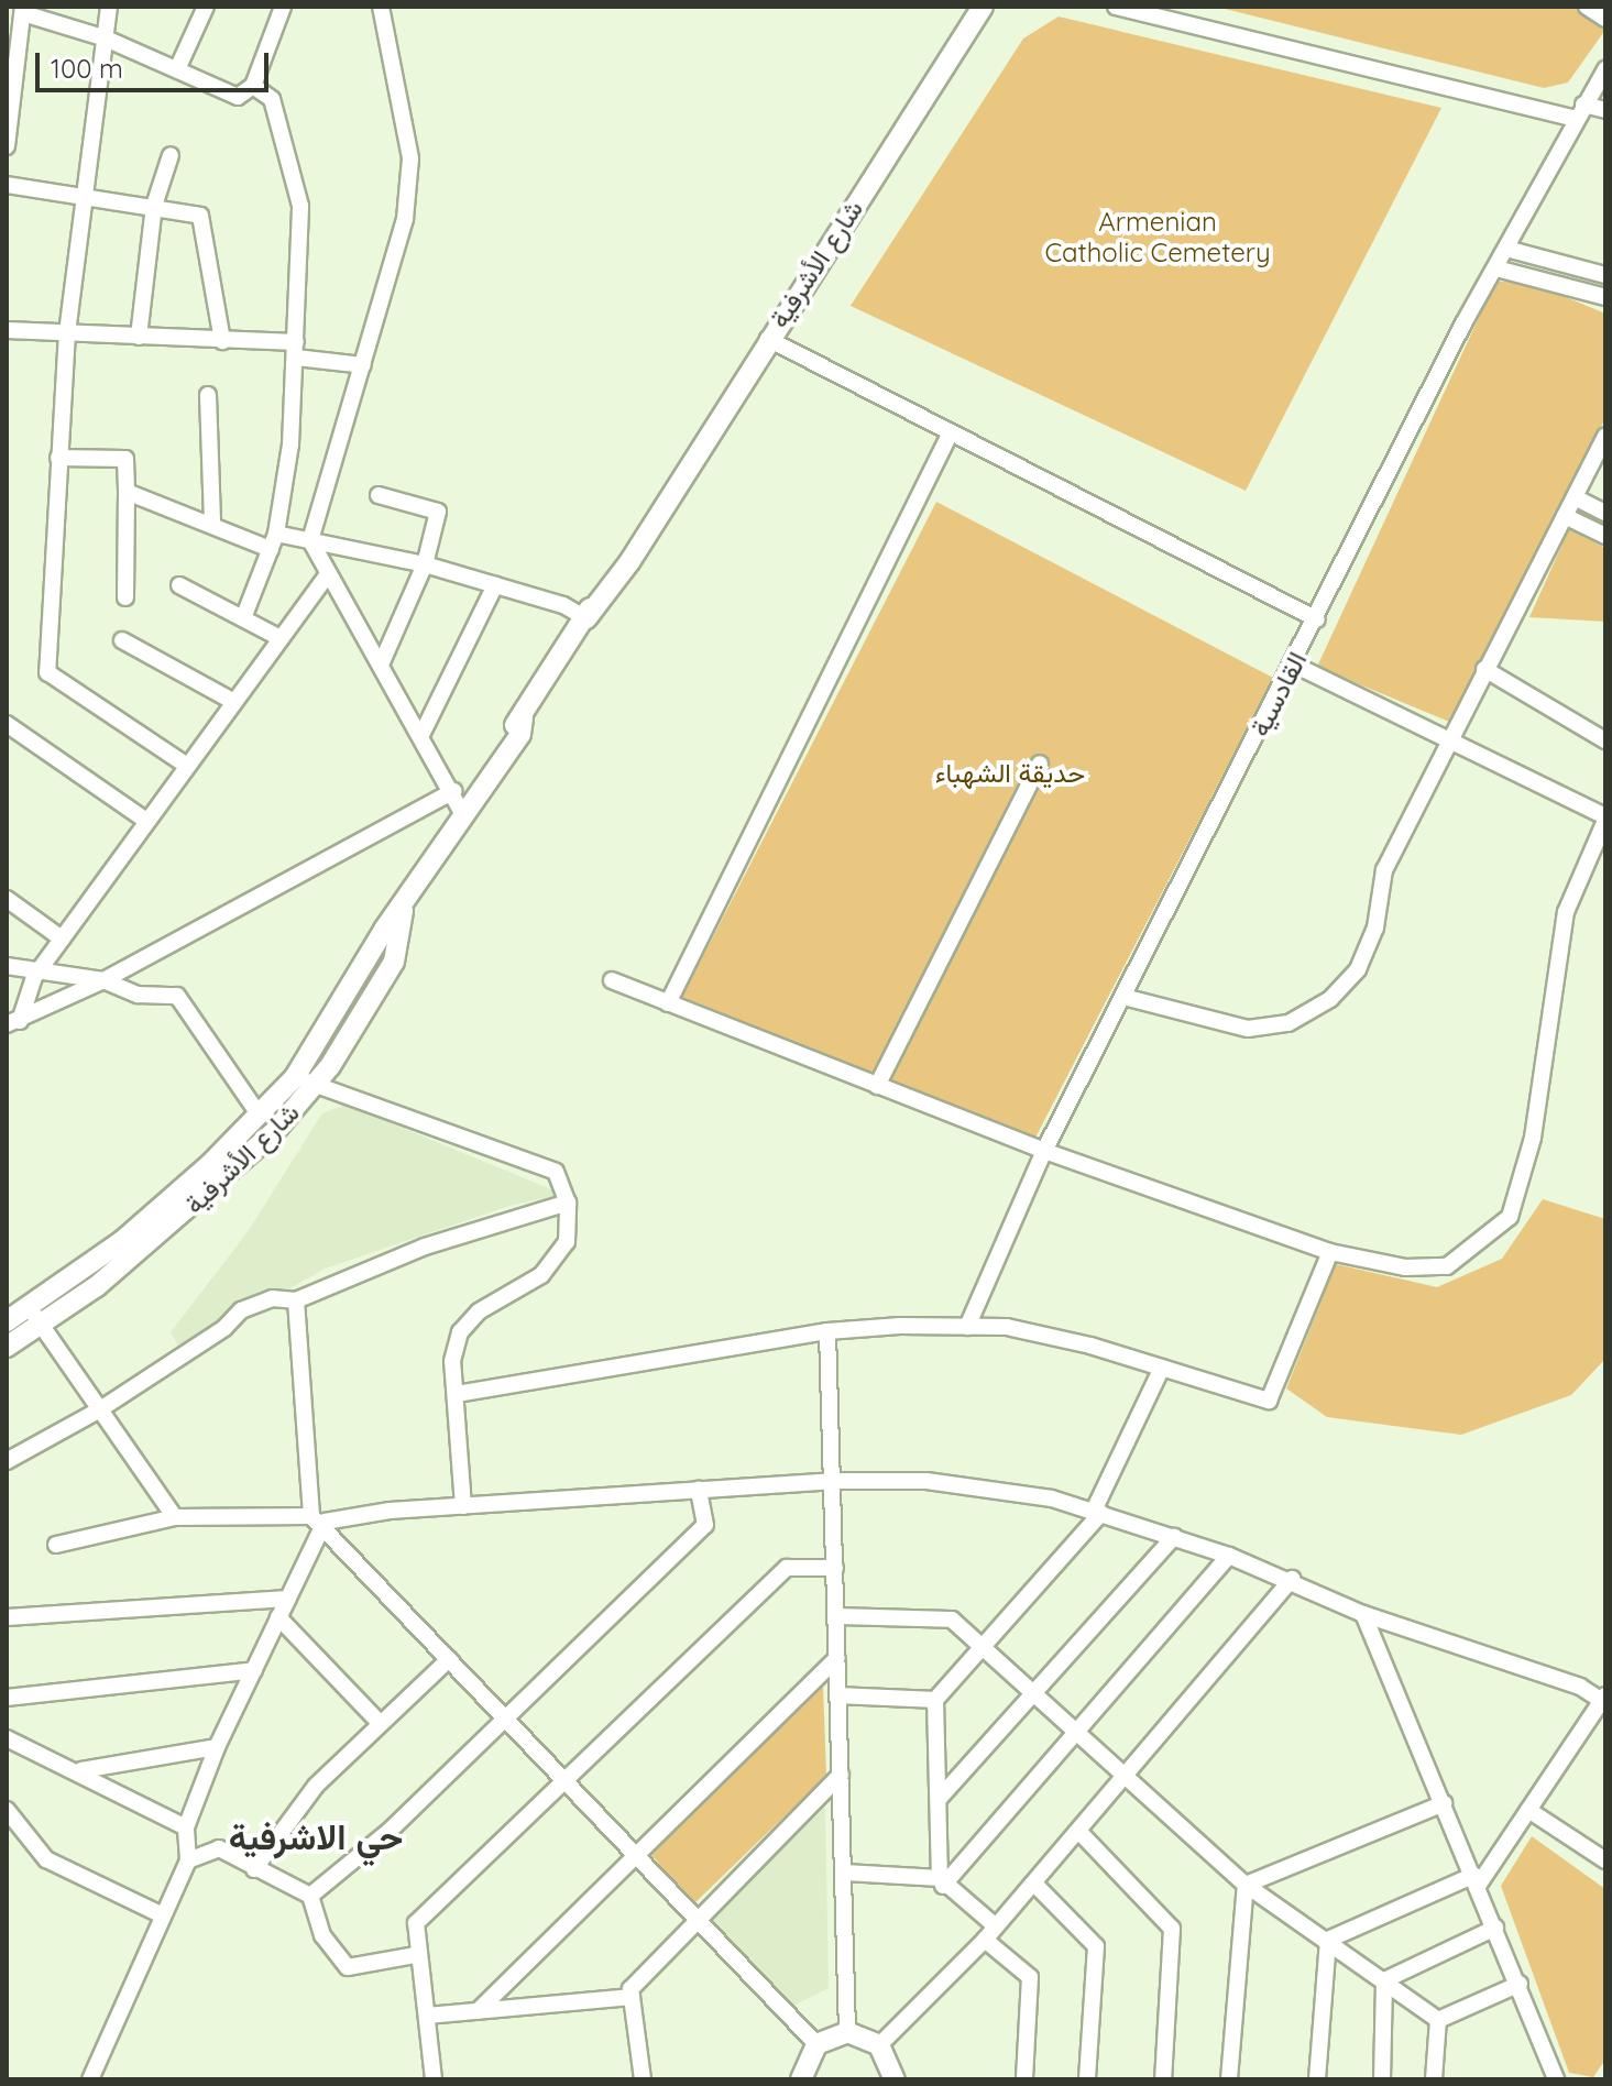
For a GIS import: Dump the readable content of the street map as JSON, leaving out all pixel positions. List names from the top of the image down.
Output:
{
  "streets": {
    "street": ["شارع الأشرفية", "القادسية"]
  },
  "districts": ["حي الاشرفية"],
  "parks": ["Armenian Catholic Cemetery", "حديقة الشهباء"],
  "scale_bar": "100 m"
}
